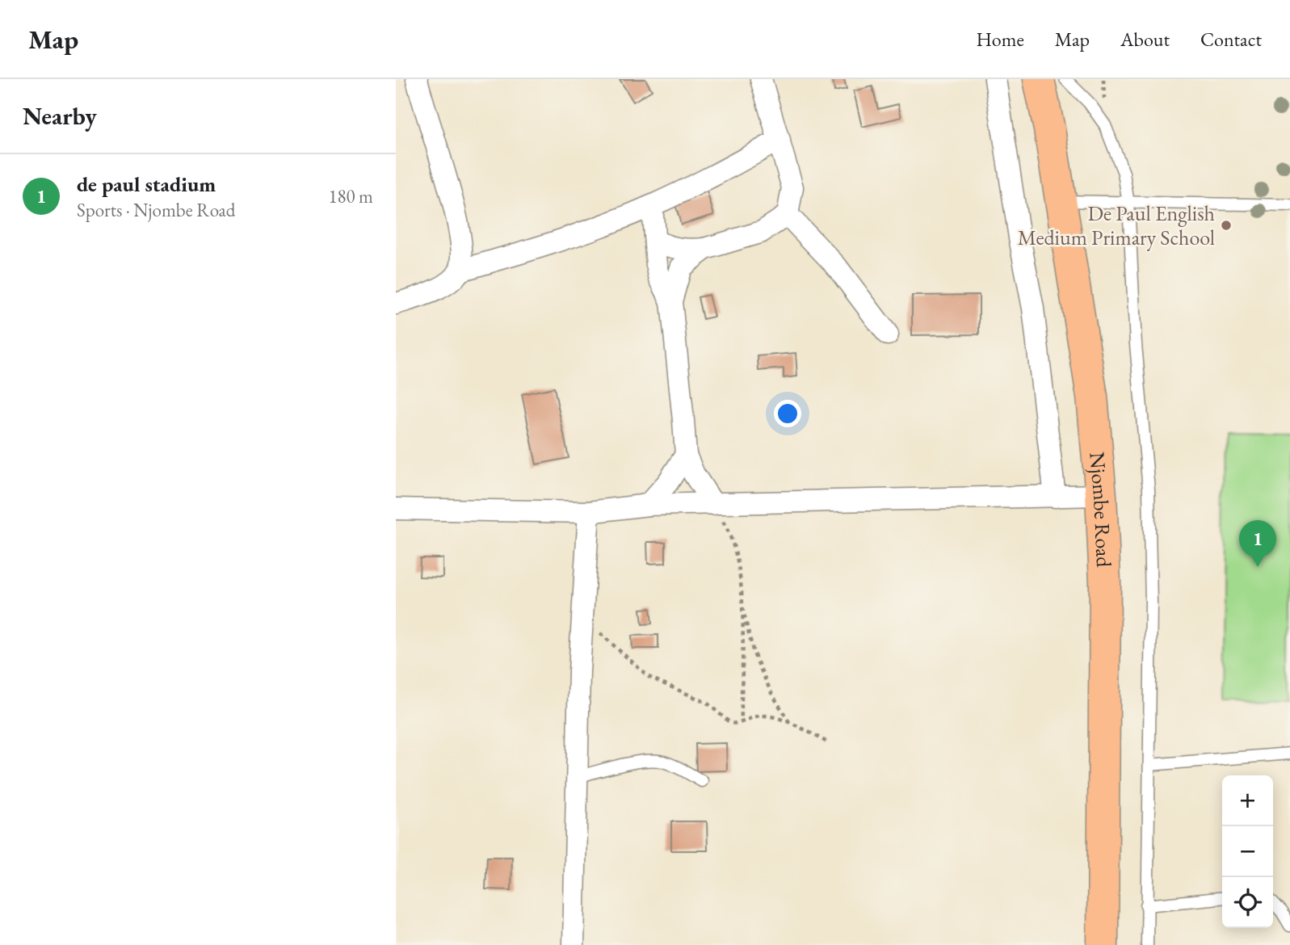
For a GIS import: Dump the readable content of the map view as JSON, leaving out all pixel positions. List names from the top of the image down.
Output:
{
  "streets": {
    "highway": ["Njombe Road"]
  },
  "places": ["De Paul English Medium Primary School"],
  "page": {
    "header": "Map",
    "nav": [
      "Home",
      "Map",
      "About",
      "Contact"
    ],
    "heading": "Nearby",
    "list": [
      {
        "mark": "1",
        "name": "de paul stadium",
        "note": "Sports · Njombe Road",
        "value": "180 m"
      }
    ],
    "pins": "1",
    "map_buttons": ["+", "−"]
  }
}
